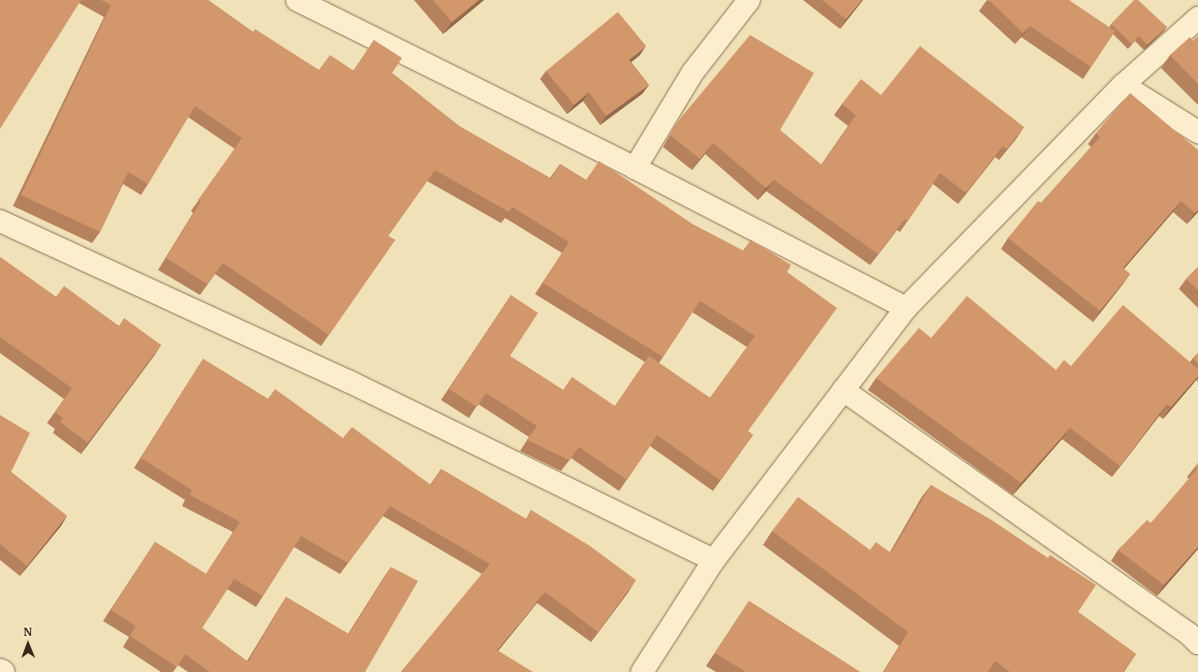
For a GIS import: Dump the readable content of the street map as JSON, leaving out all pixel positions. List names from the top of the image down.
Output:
{
  "north": "top"
}
